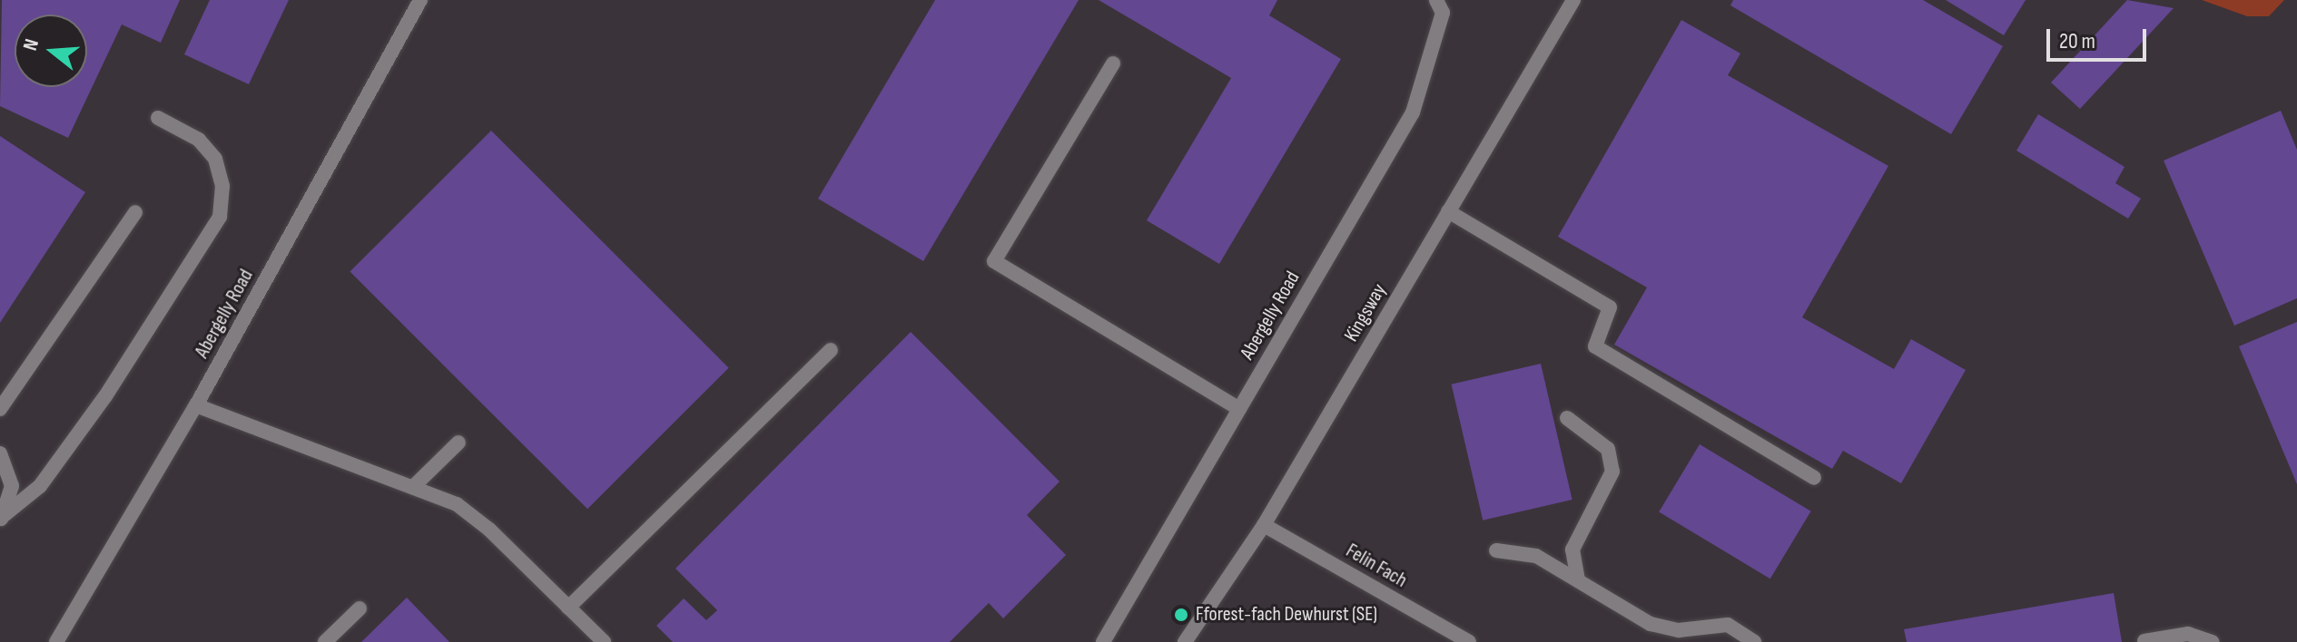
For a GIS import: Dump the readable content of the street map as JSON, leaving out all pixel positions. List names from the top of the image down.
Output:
{
  "streets": {
    "street": ["Kingsway", "Abergelly Road", "Felin Fach"]
  },
  "crossings": [
    ["Kingsway", "Felin Fach"]
  ],
  "places": ["Fforest-fach Dewhurst (SE)"],
  "scale_bar": "20 m",
  "north": "left"
}
